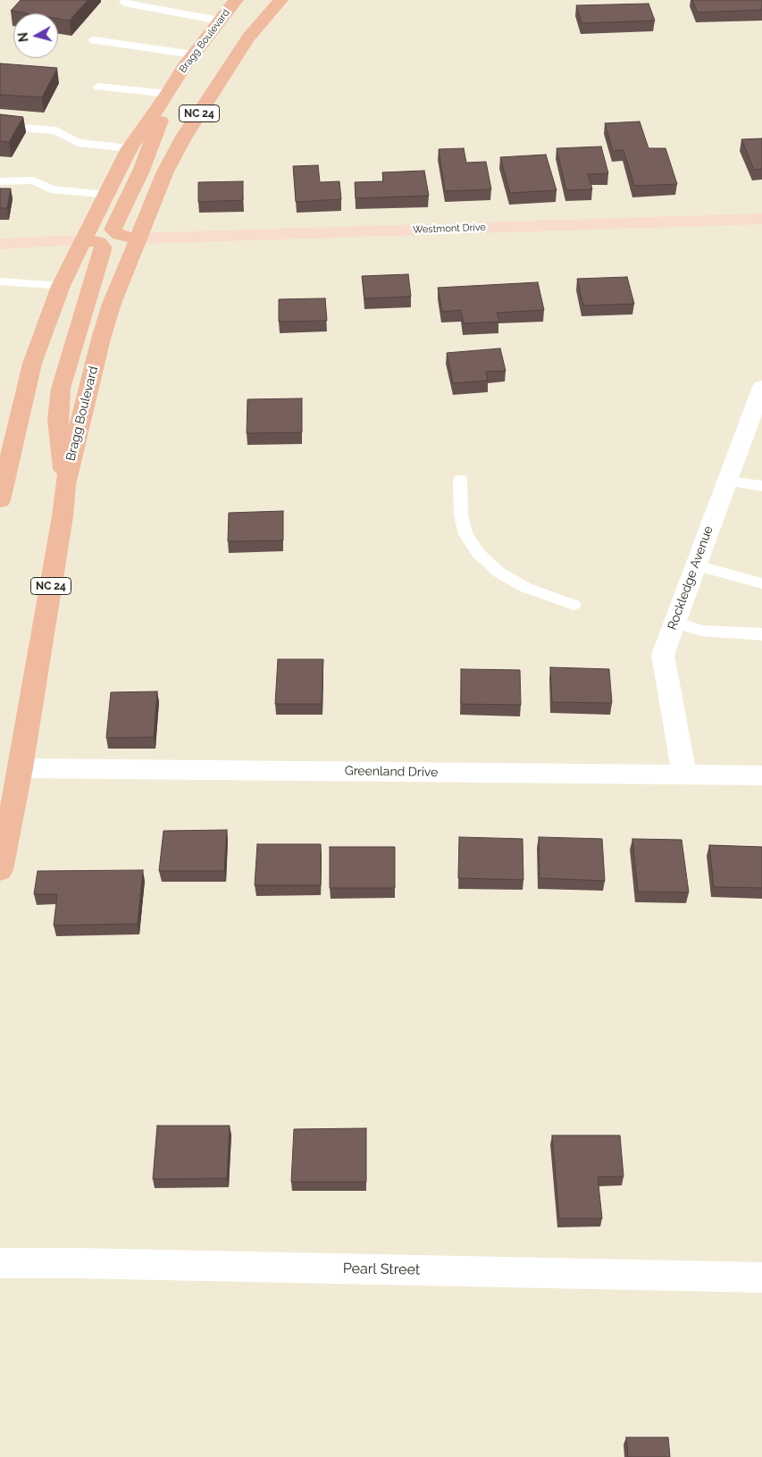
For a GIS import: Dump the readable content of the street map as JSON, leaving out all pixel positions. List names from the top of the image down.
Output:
{
  "streets": {
    "main road": ["Bragg Boulevard", "NC 24"],
    "street": [
      "Westmont Drive",
      "Rockledge Avenue",
      "Greenland Drive",
      "Pearl Street"
    ]
  },
  "crossings": [
    ["Bragg Boulevard", "Westmont Drive"],
    ["Bragg Boulevard", "Greenland Drive"],
    ["Rockledge Avenue", "Greenland Drive"]
  ],
  "north": "left"
}
